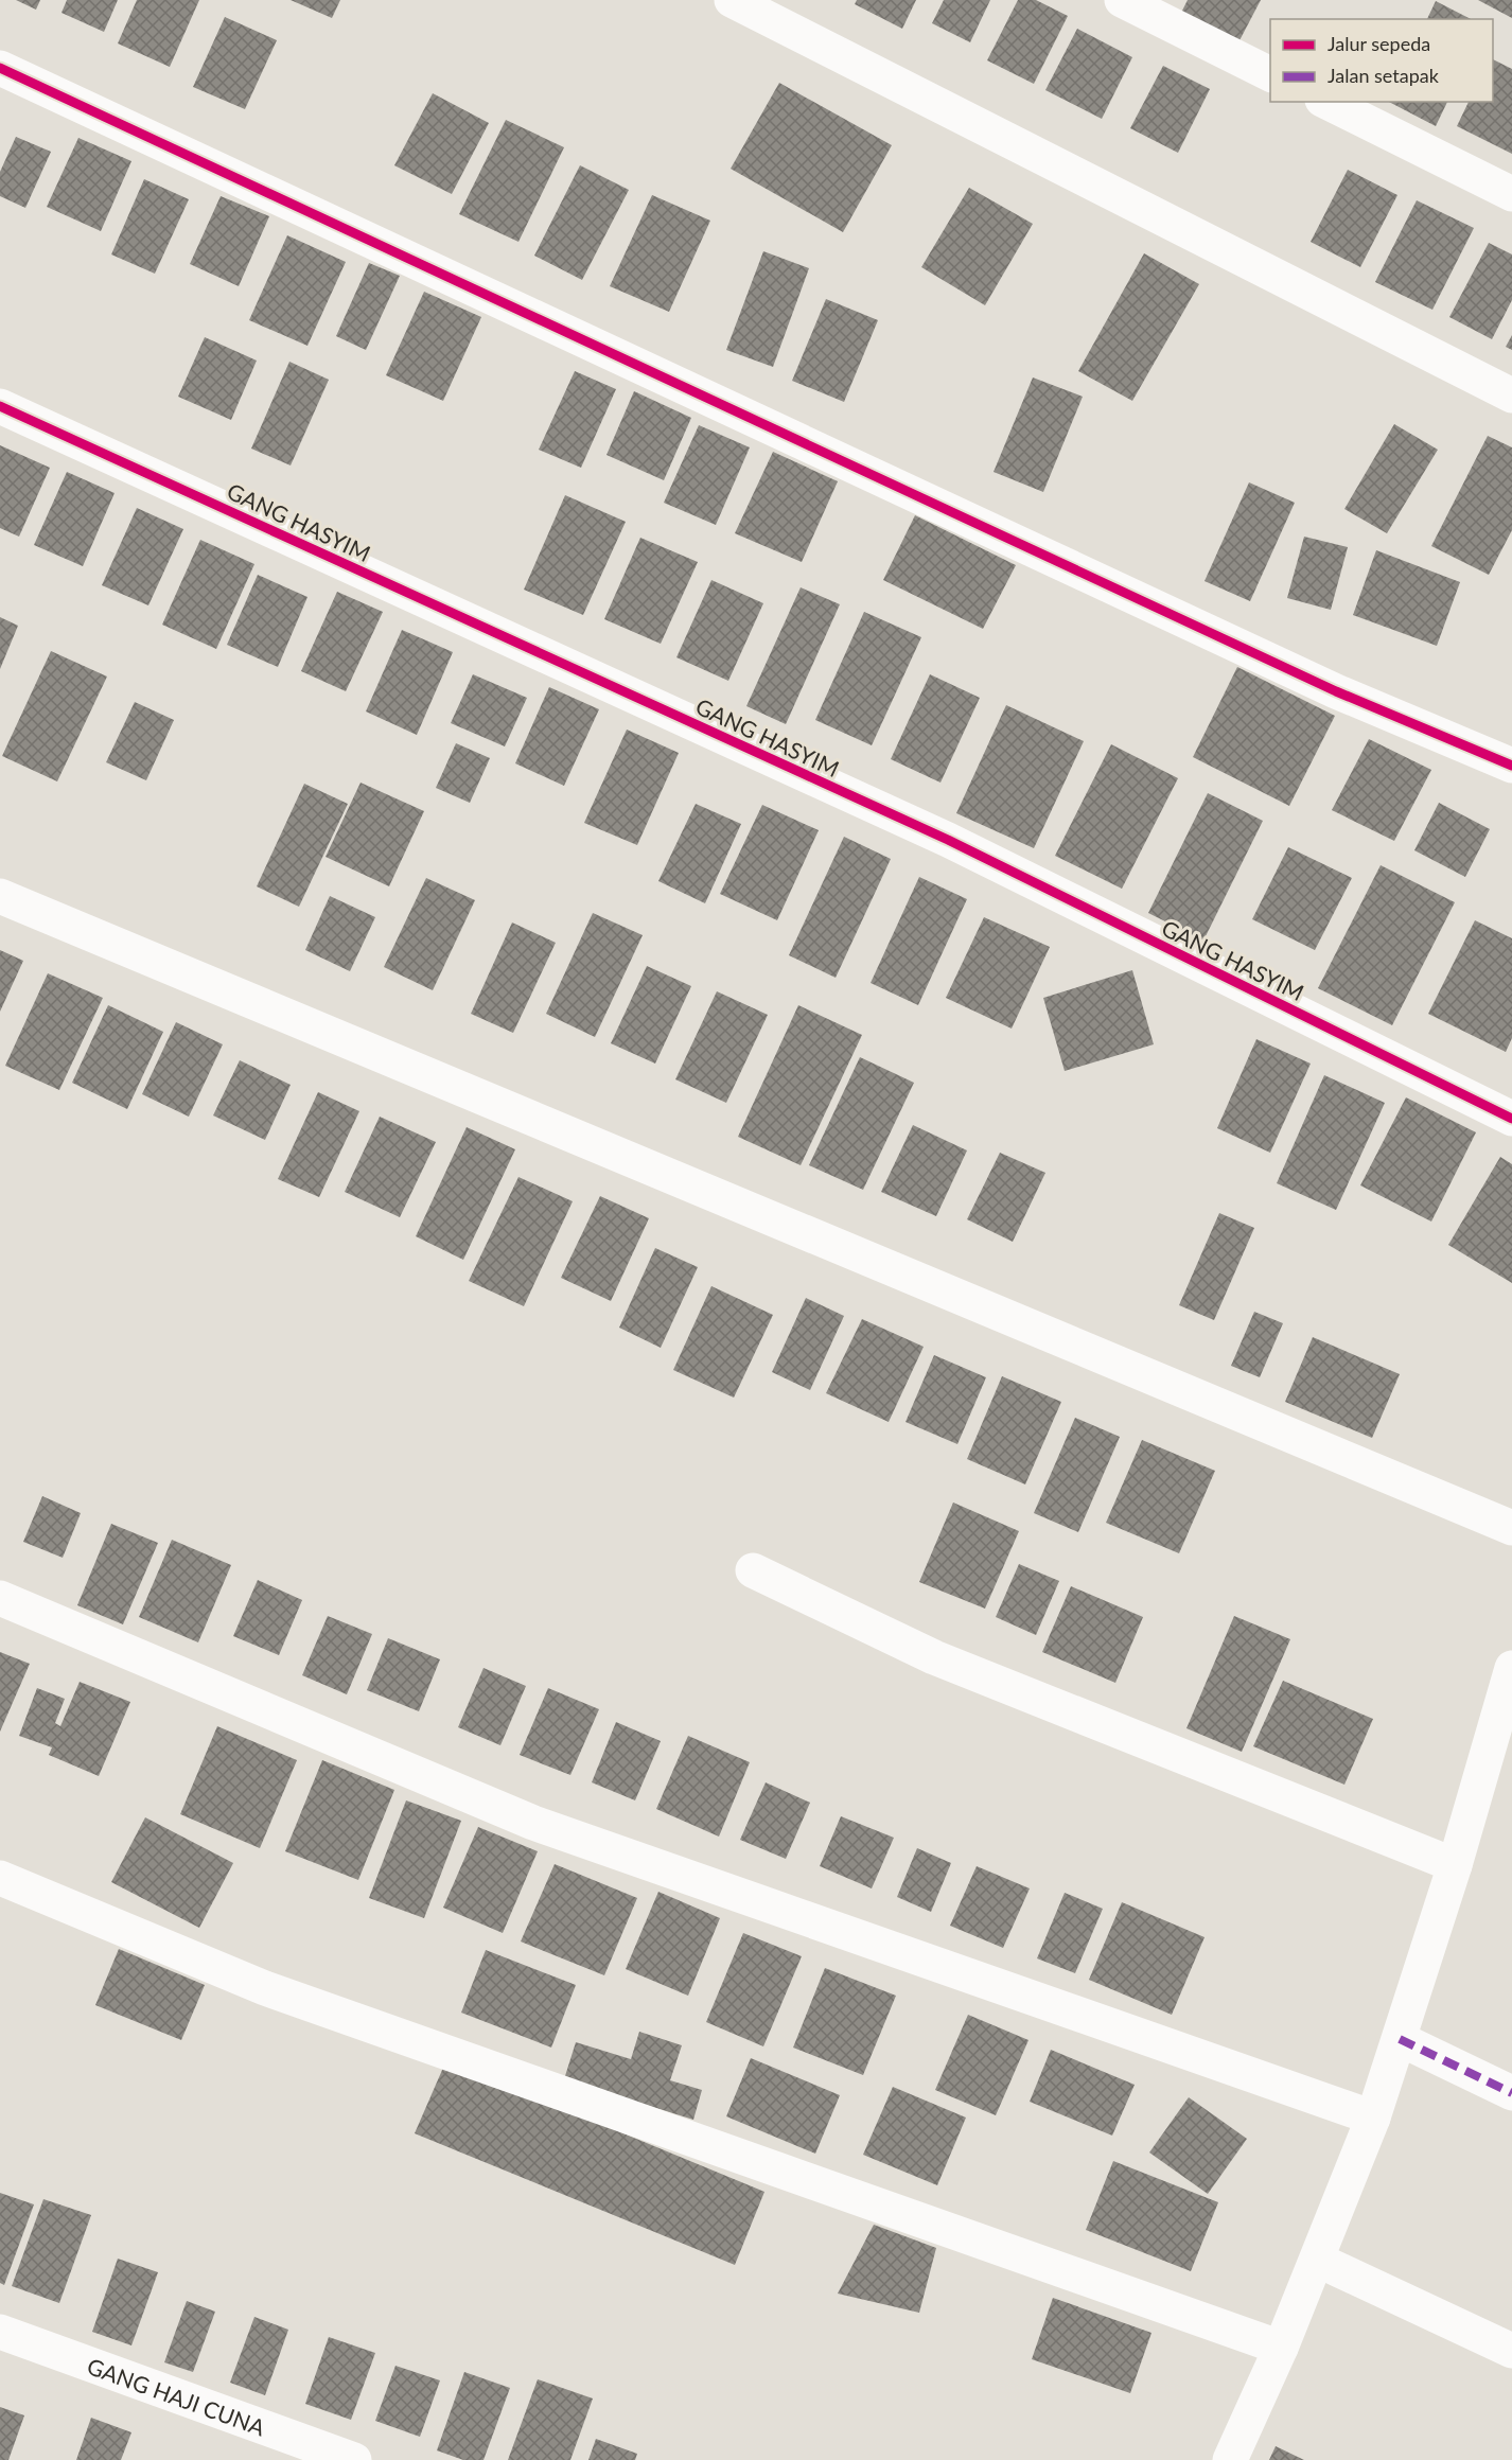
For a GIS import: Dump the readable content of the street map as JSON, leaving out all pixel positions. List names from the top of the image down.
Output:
{
  "streets": {
    "street": ["GANG HASYIM", "GANG HAJI CUNA"]
  },
  "legend": ["Jalur sepeda", "Jalan setapak"]
}
